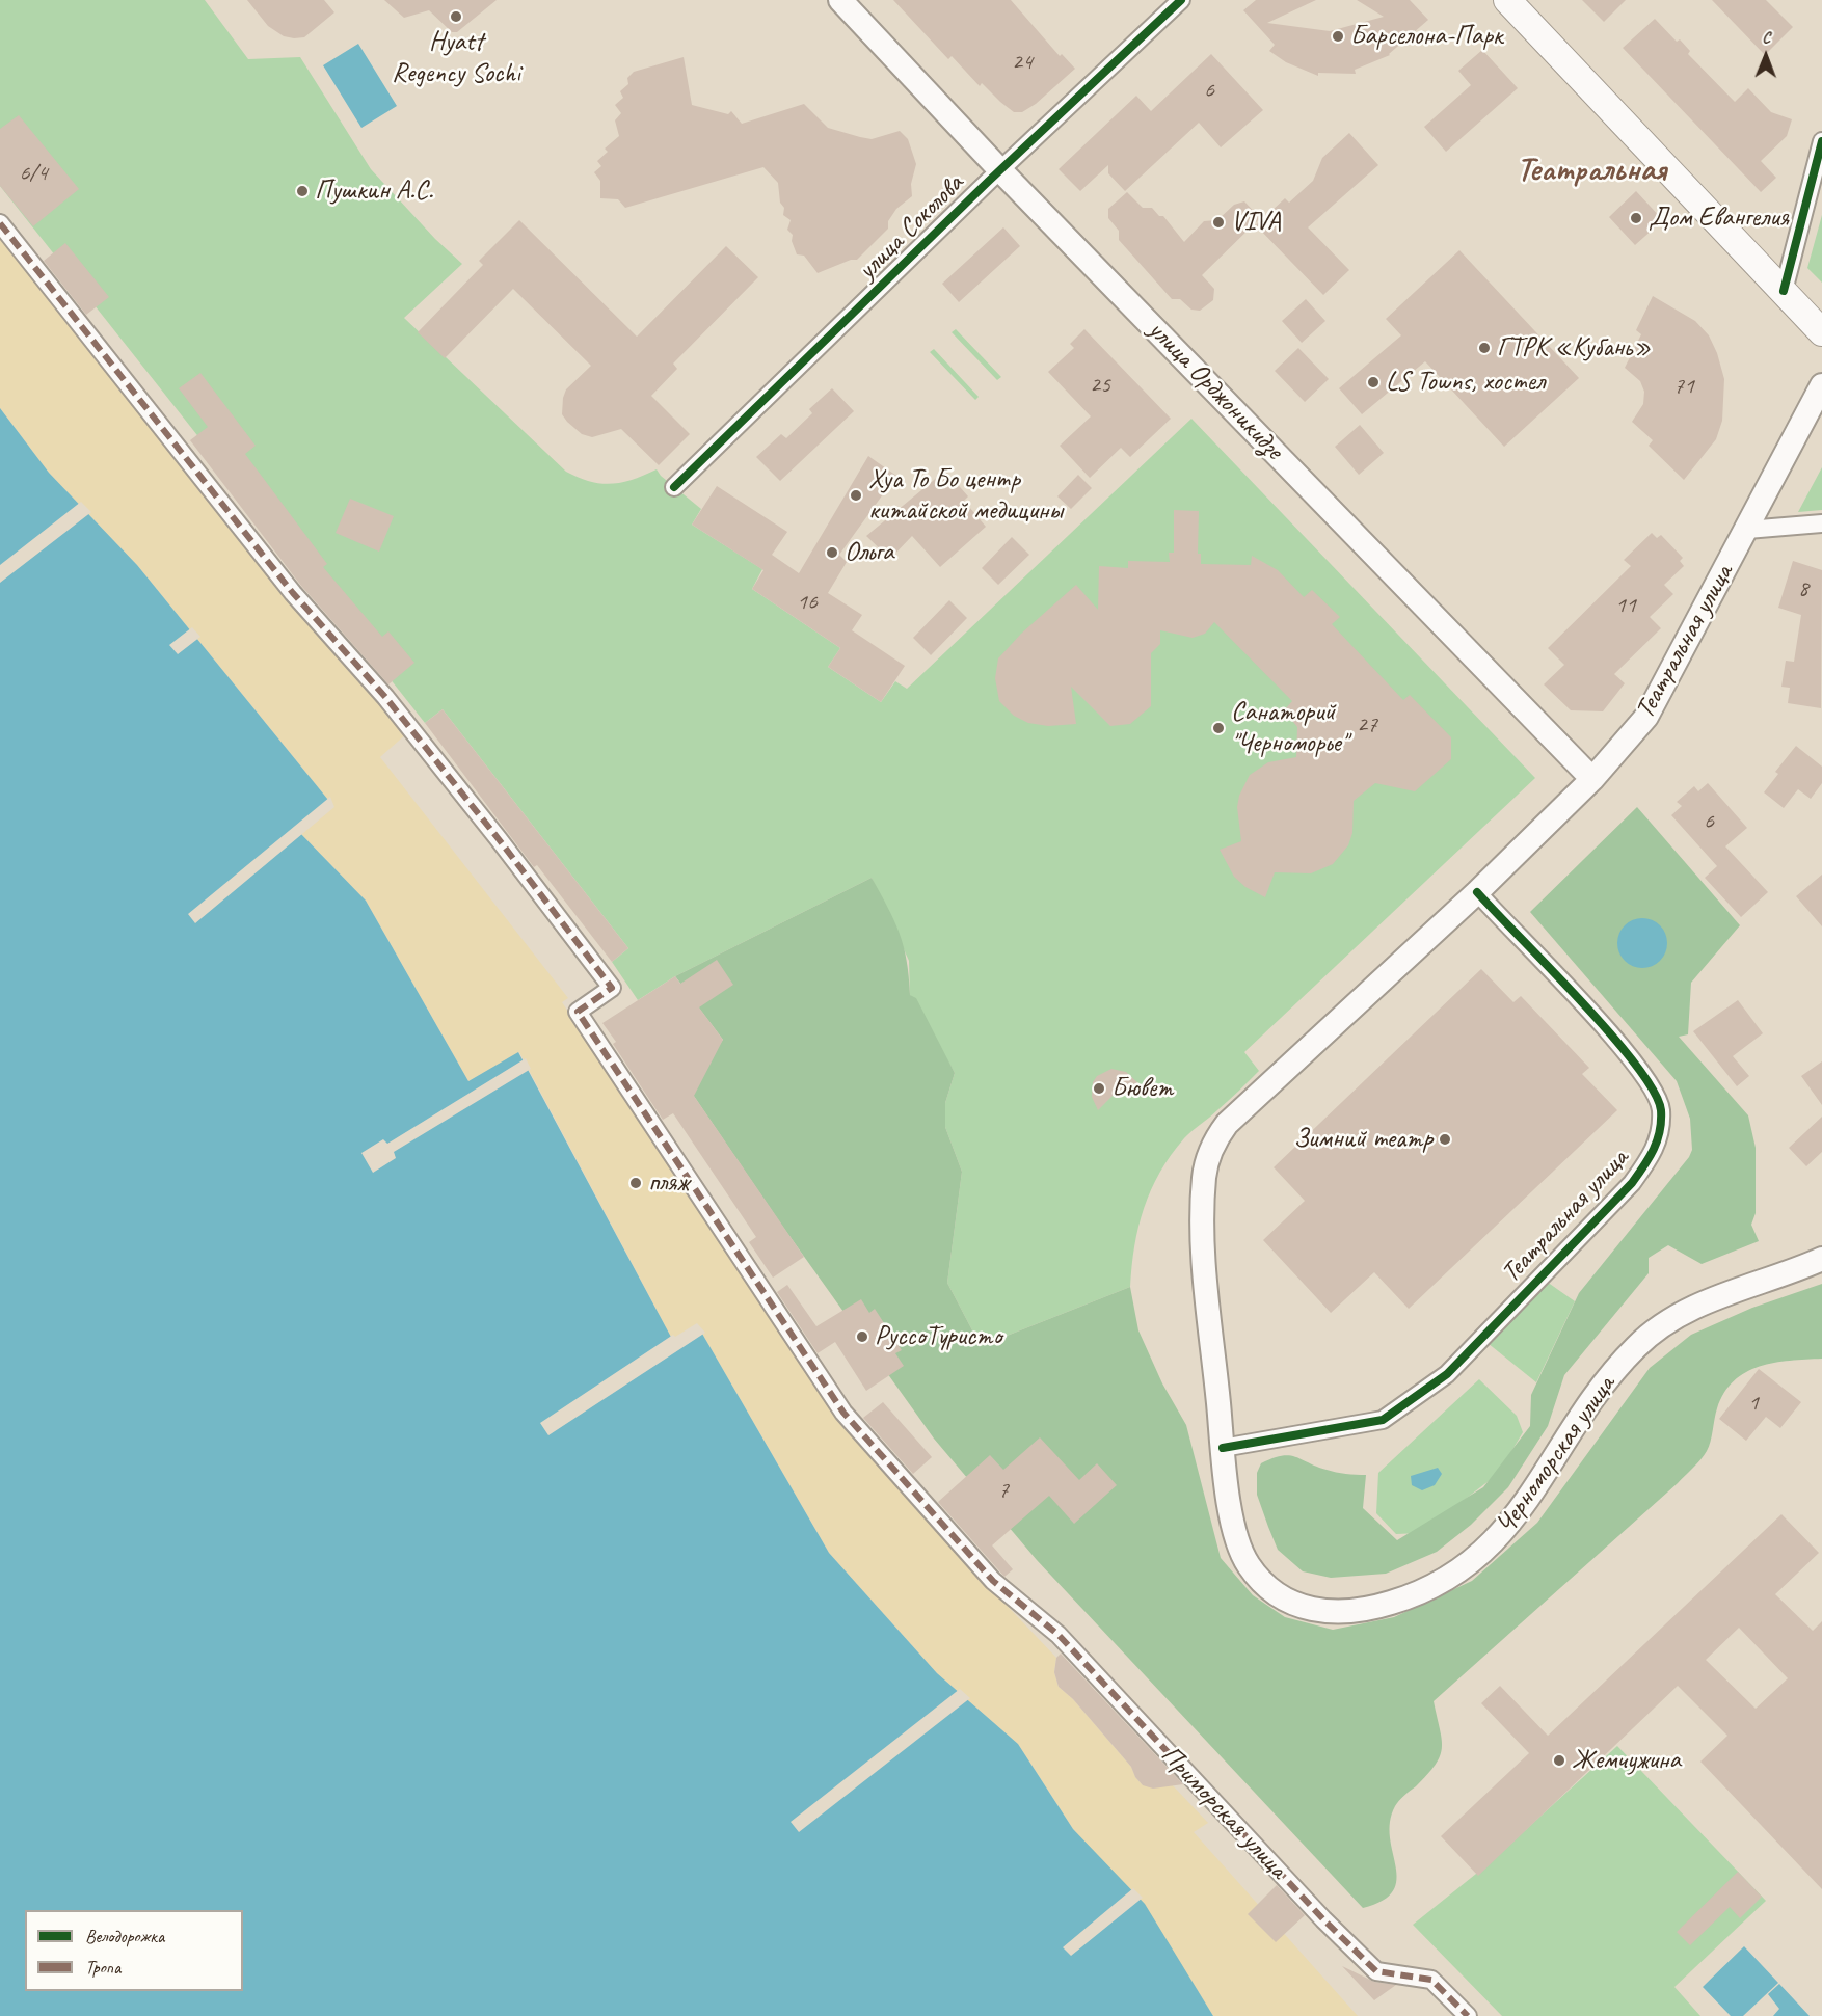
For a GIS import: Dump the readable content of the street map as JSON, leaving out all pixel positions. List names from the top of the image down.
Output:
{
  "streets": {
    "main road": ["улица Орджоникидзе", "Театральная улица", "Черноморская улица"],
    "street": ["улица Соколова", "Приморская улица"]
  },
  "crossings": [
    ["улица Соколова", "улица Орджоникидзе"],
    ["улица Орджоникидзе", "Театральная улица"],
    ["Театральная улица", "Черноморская улица"]
  ],
  "districts": ["Театральная"],
  "places": [
    "Hyatt Regency Sochi",
    "Барселона-Парк",
    "Пушкин А.С.",
    "Дом Евангелия",
    "VIVA",
    "ГТРК «Кубань»",
    "LS Towns, хостел",
    "Хуа То Бо центр китайской медицины",
    "Ольга",
    "Санаторий \"Черноморье\"",
    "Бювет",
    "Зимний театр",
    "пляж",
    "РуссоТуристо",
    "Жемчужина"
  ],
  "house_numbers": [
    "24",
    "6",
    "6/4",
    "25",
    "71",
    "8",
    "16",
    "11",
    "27",
    "6",
    "1",
    "7"
  ],
  "legend": ["Велодорожка", "Тропа"],
  "north": "top"
}
